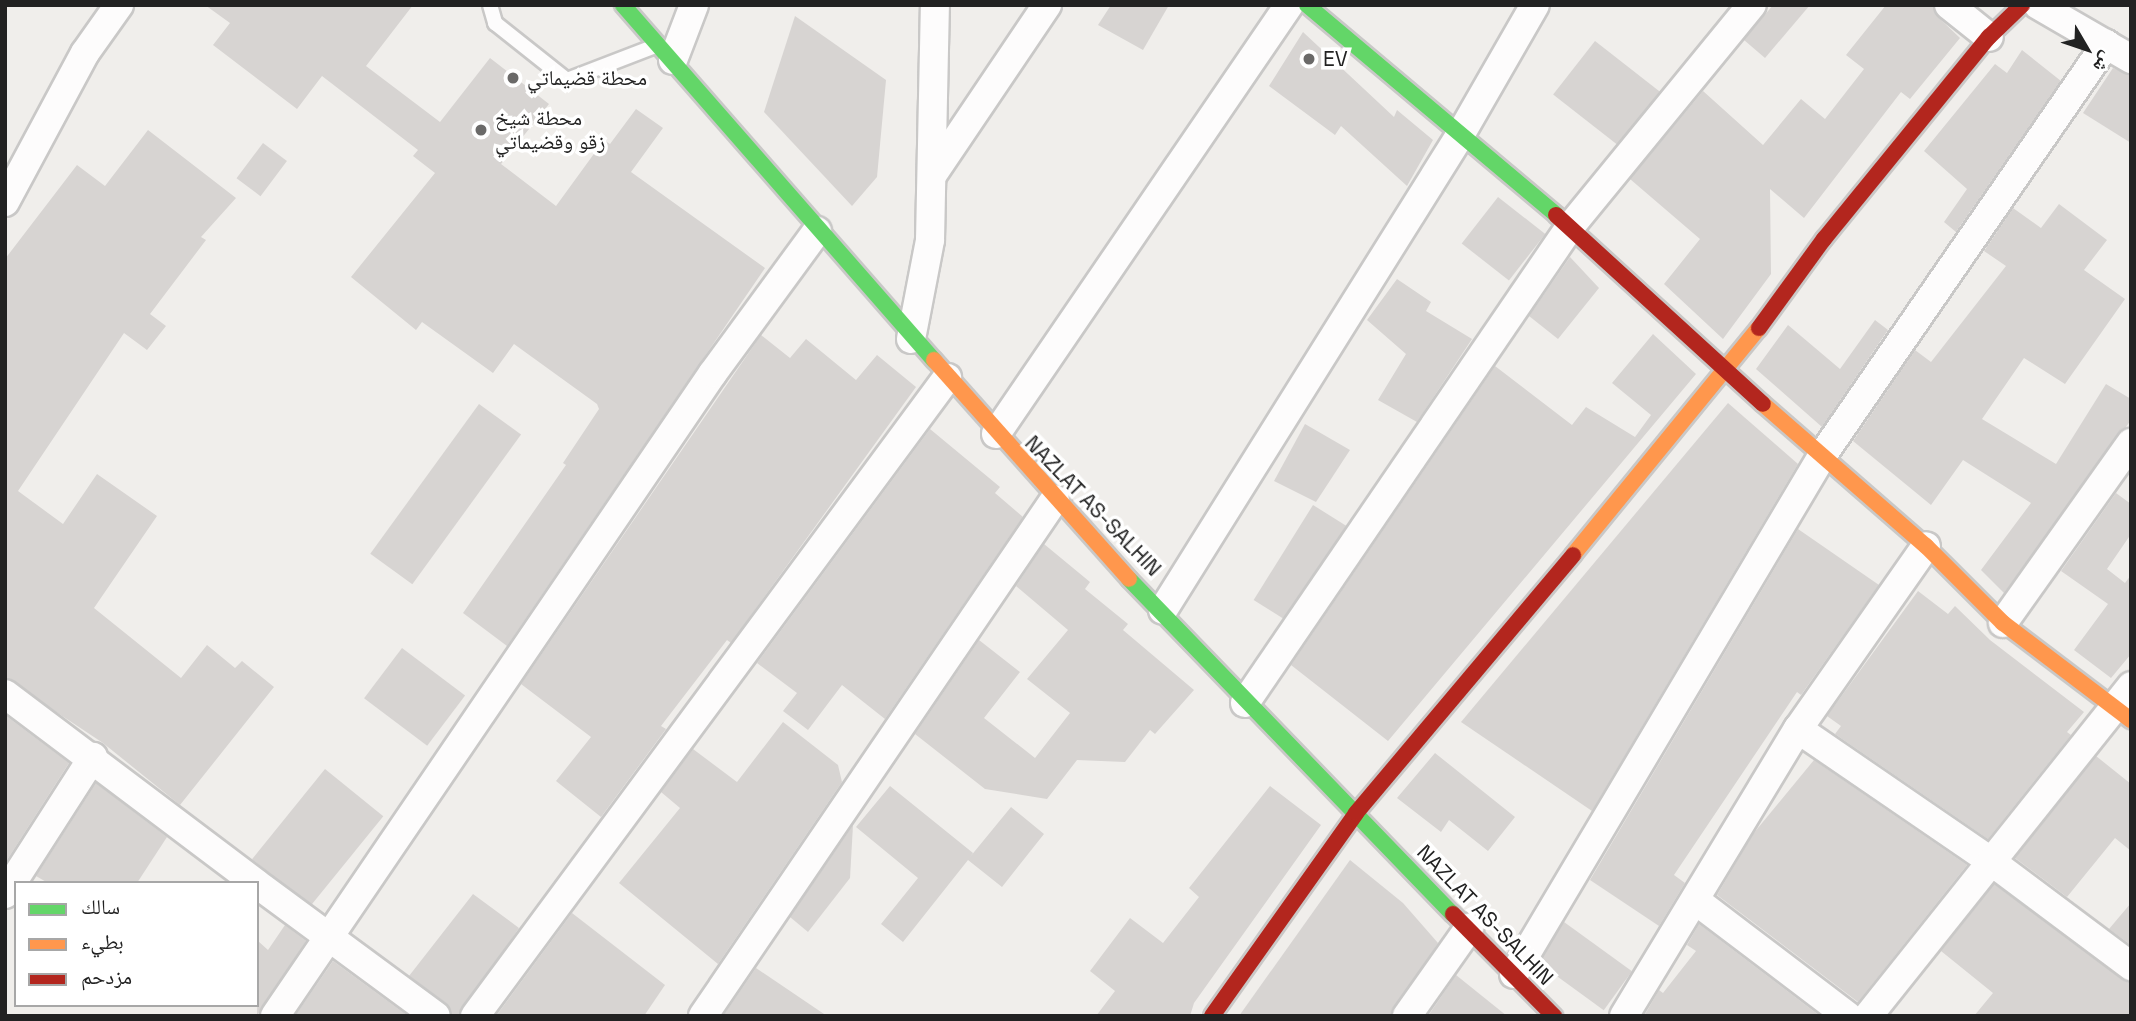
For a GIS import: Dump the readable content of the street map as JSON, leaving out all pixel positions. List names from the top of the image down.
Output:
{
  "streets": {
    "street": ["NAZLAT AS-SALHIN"]
  },
  "places": ["EV", "محطة قضيماتي", "محطة شيخ زقو وقضيماتي"],
  "legend": ["سالك", "بطيء", "مزدحم"],
  "north": "bottom right"
}
